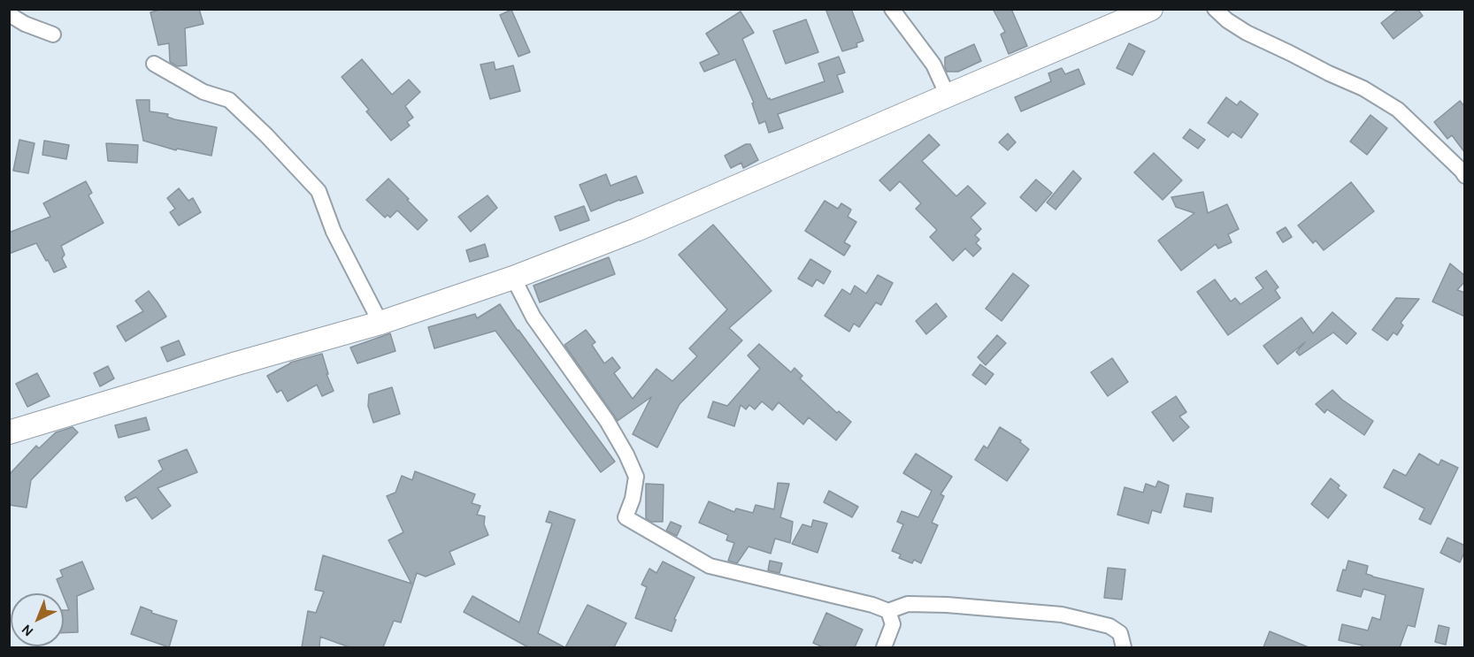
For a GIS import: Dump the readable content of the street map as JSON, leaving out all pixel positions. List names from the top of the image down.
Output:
{
  "north": "bottom left"
}
